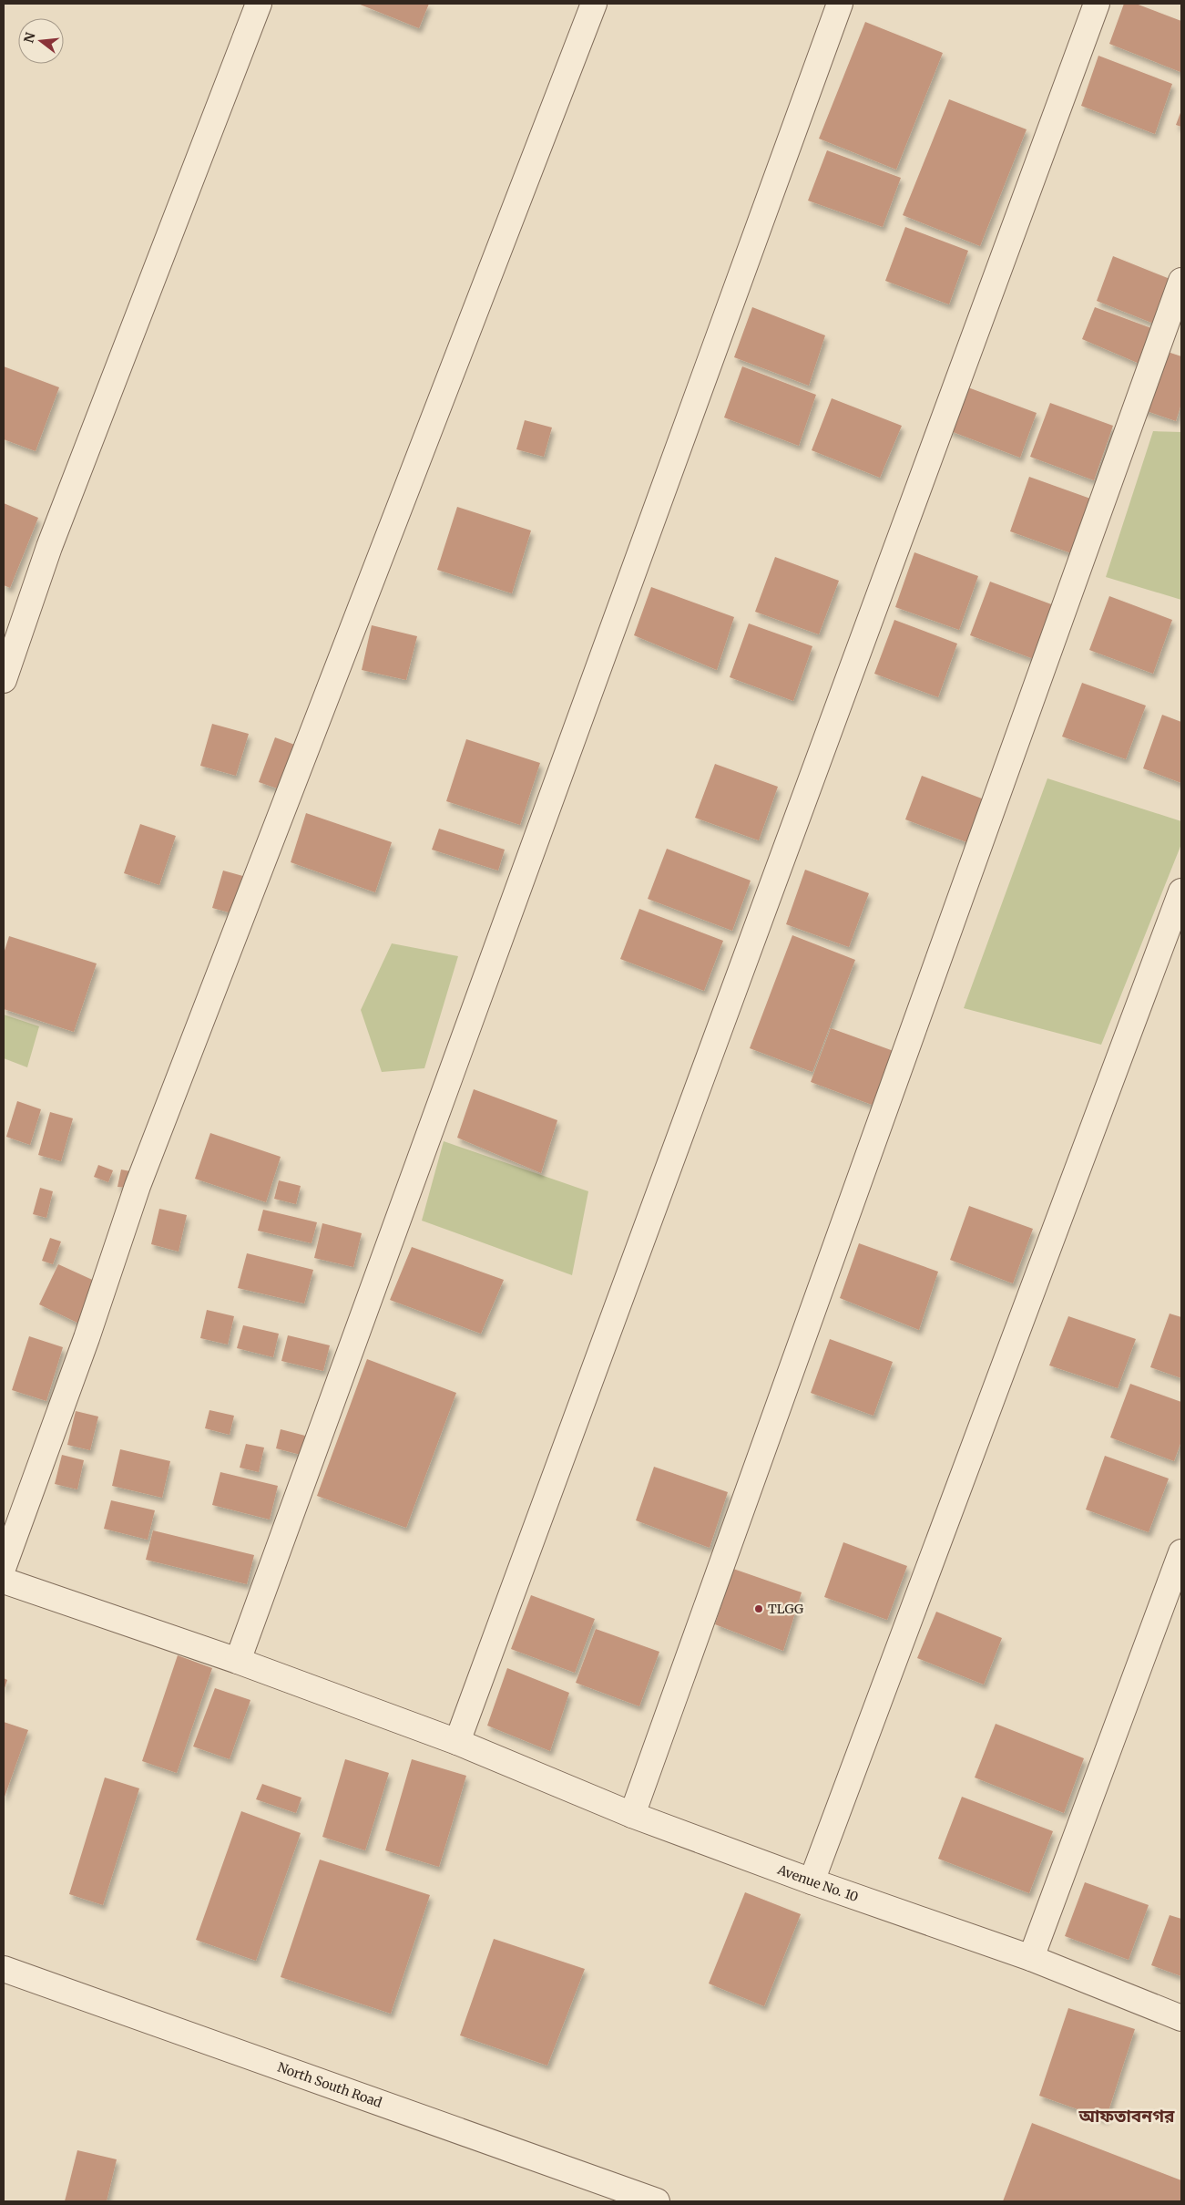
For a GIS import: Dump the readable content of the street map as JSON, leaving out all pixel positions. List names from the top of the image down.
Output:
{
  "streets": {
    "street": ["Avenue No. 10", "North South Road"]
  },
  "districts": ["আফতাবনগর"],
  "places": ["TLGG"],
  "north": "left"
}
